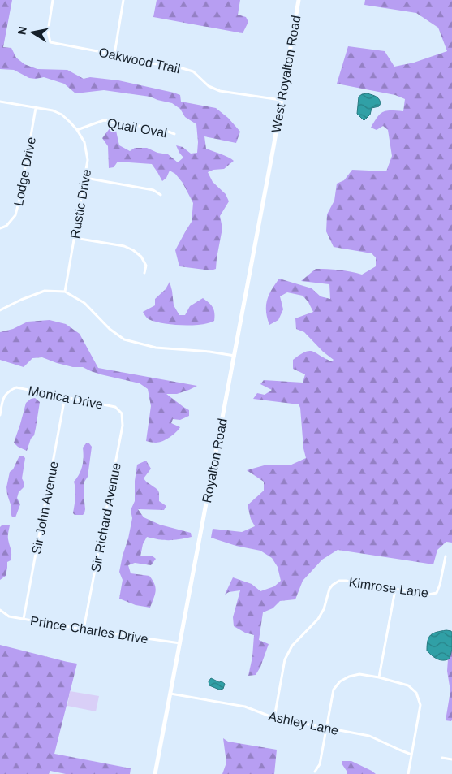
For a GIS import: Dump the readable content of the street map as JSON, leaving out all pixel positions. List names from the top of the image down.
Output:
{
  "streets": {
    "main road": ["West Royalton Road", "Royalton Road"],
    "street": [
      "Oakwood Trail",
      "Quail Oval",
      "Lodge Drive",
      "Rustic Drive",
      "Monica Drive",
      "Sir John Avenue",
      "Sir Richard Avenue",
      "Kimrose Lane",
      "Prince Charles Drive",
      "Ashley Lane"
    ]
  },
  "crossings": [
    ["Oakwood Trail", "West Royalton Road"],
    ["West Royalton Road", "Royalton Road"],
    ["Quail Oval", "Rustic Drive"],
    ["Lodge Drive", "Rustic Drive"],
    ["Monica Drive", "Sir John Avenue"],
    ["Monica Drive", "Sir Richard Avenue"],
    ["Royalton Road", "Prince Charles Drive"],
    ["Royalton Road", "Ashley Lane"],
    ["Sir John Avenue", "Prince Charles Drive"],
    ["Sir Richard Avenue", "Prince Charles Drive"],
    ["Kimrose Lane", "Ashley Lane"]
  ],
  "north": "left"
}
